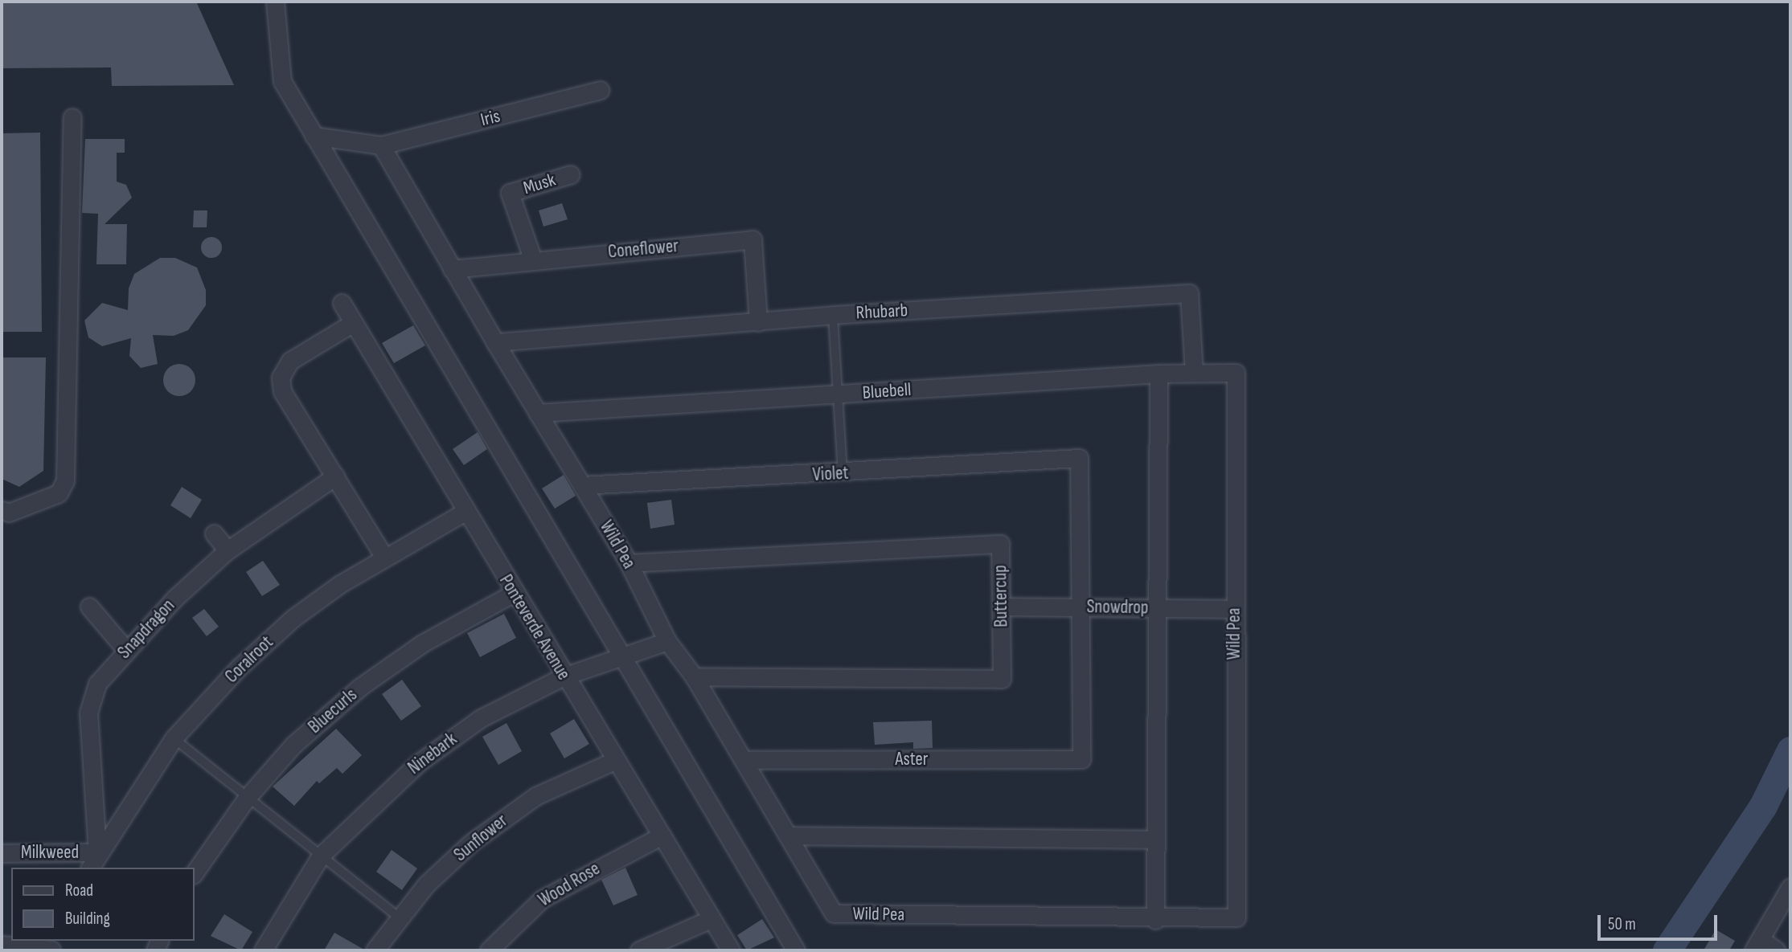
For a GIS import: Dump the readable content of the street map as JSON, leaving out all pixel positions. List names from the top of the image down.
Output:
{
  "streets": {
    "street": [
      "Iris",
      "Musk",
      "Coneflower",
      "Rhubarb",
      "Bluebell",
      "Violet",
      "Wild Pea",
      "Buttercup",
      "Snowdrop",
      "Ponteverde Avenue",
      "Snapdragon",
      "Coralroot",
      "Bluecurls",
      "Ninebark",
      "Aster",
      "Sunflower",
      "Milkweed",
      "Wood Rose"
    ]
  },
  "crossings": [
    ["Iris", "Wild Pea"],
    ["Musk", "Coneflower"],
    ["Coneflower", "Rhubarb"],
    ["Coneflower", "Wild Pea"],
    ["Rhubarb", "Bluebell"],
    ["Rhubarb", "Wild Pea"],
    ["Bluebell", "Wild Pea"],
    ["Violet", "Wild Pea"],
    ["Violet", "Snowdrop"],
    ["Violet", "Aster"],
    ["Wild Pea", "Buttercup"],
    ["Wild Pea", "Snowdrop"],
    ["Wild Pea", "Ninebark"],
    ["Wild Pea", "Aster"],
    ["Buttercup", "Snowdrop"],
    ["Snowdrop", "Aster"],
    ["Ponteverde Avenue", "Coralroot"],
    ["Ponteverde Avenue", "Bluecurls"],
    ["Ponteverde Avenue", "Ninebark"],
    ["Ponteverde Avenue", "Sunflower"],
    ["Ponteverde Avenue", "Wood Rose"],
    ["Snapdragon", "Coralroot"],
    ["Snapdragon", "Milkweed"],
    ["Coralroot", "Milkweed"]
  ],
  "legend": ["Road", "Building"],
  "scale_bar": "50 m"
}
